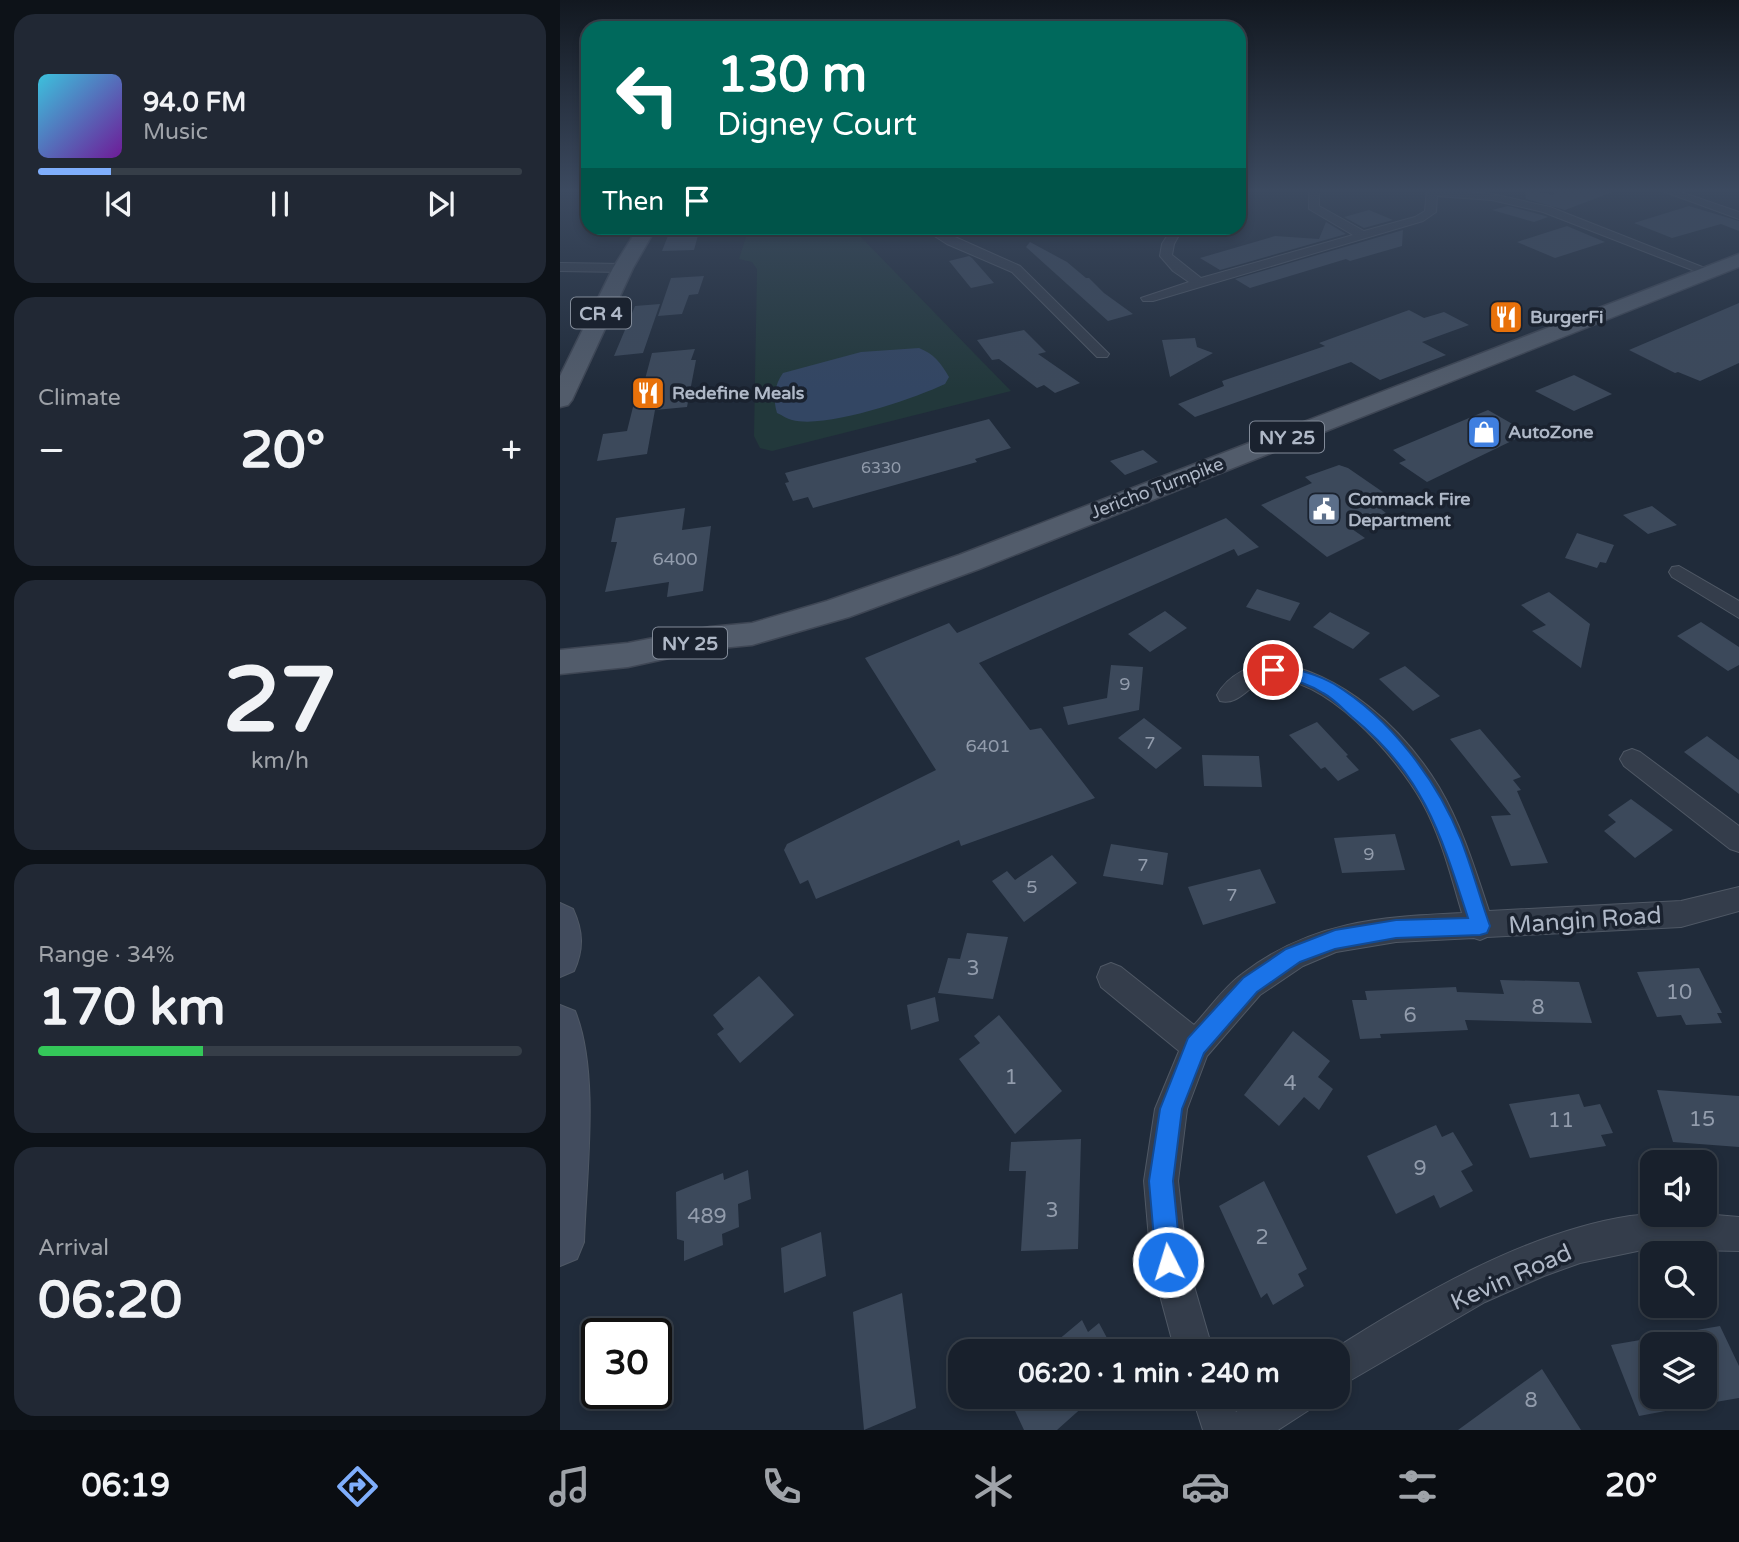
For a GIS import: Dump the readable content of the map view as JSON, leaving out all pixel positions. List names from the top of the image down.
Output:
{
  "streets": {
    "main road": ["CR 4", "NY 25", "Jericho Turnpike"],
    "street": ["Mangin Road", "Kevin Road"]
  },
  "places": {
    "restaurant": ["BurgerFi", "Redefine Meals"],
    "shop": ["AutoZone"],
    "public building": ["Commack Fire Department"]
  },
  "house_numbers": [
    "6330",
    "6400",
    "9",
    "7",
    "6401",
    "9",
    "7",
    "5",
    "7",
    "3",
    "10",
    "8",
    "6",
    "1",
    "4",
    "15",
    "11",
    "9",
    "3",
    "489",
    "2",
    "8"
  ],
  "page": {
    "turn": ["130 m", "Digney Court"],
    "song": ["94.0 FM", "Music"],
    "then": "Then",
    "tile": [
      "Climate",
      ["27", "km/h"],
      ["Range · 34%", "170 km"],
      ["Arrival", "06:20"]
    ],
    "heat": ["−", "20°", "+"],
    "limit": "30",
    "trip": "06:20 · 1 min · 240 m",
    "tabs": ["06:19", "20°"]
  }
}
